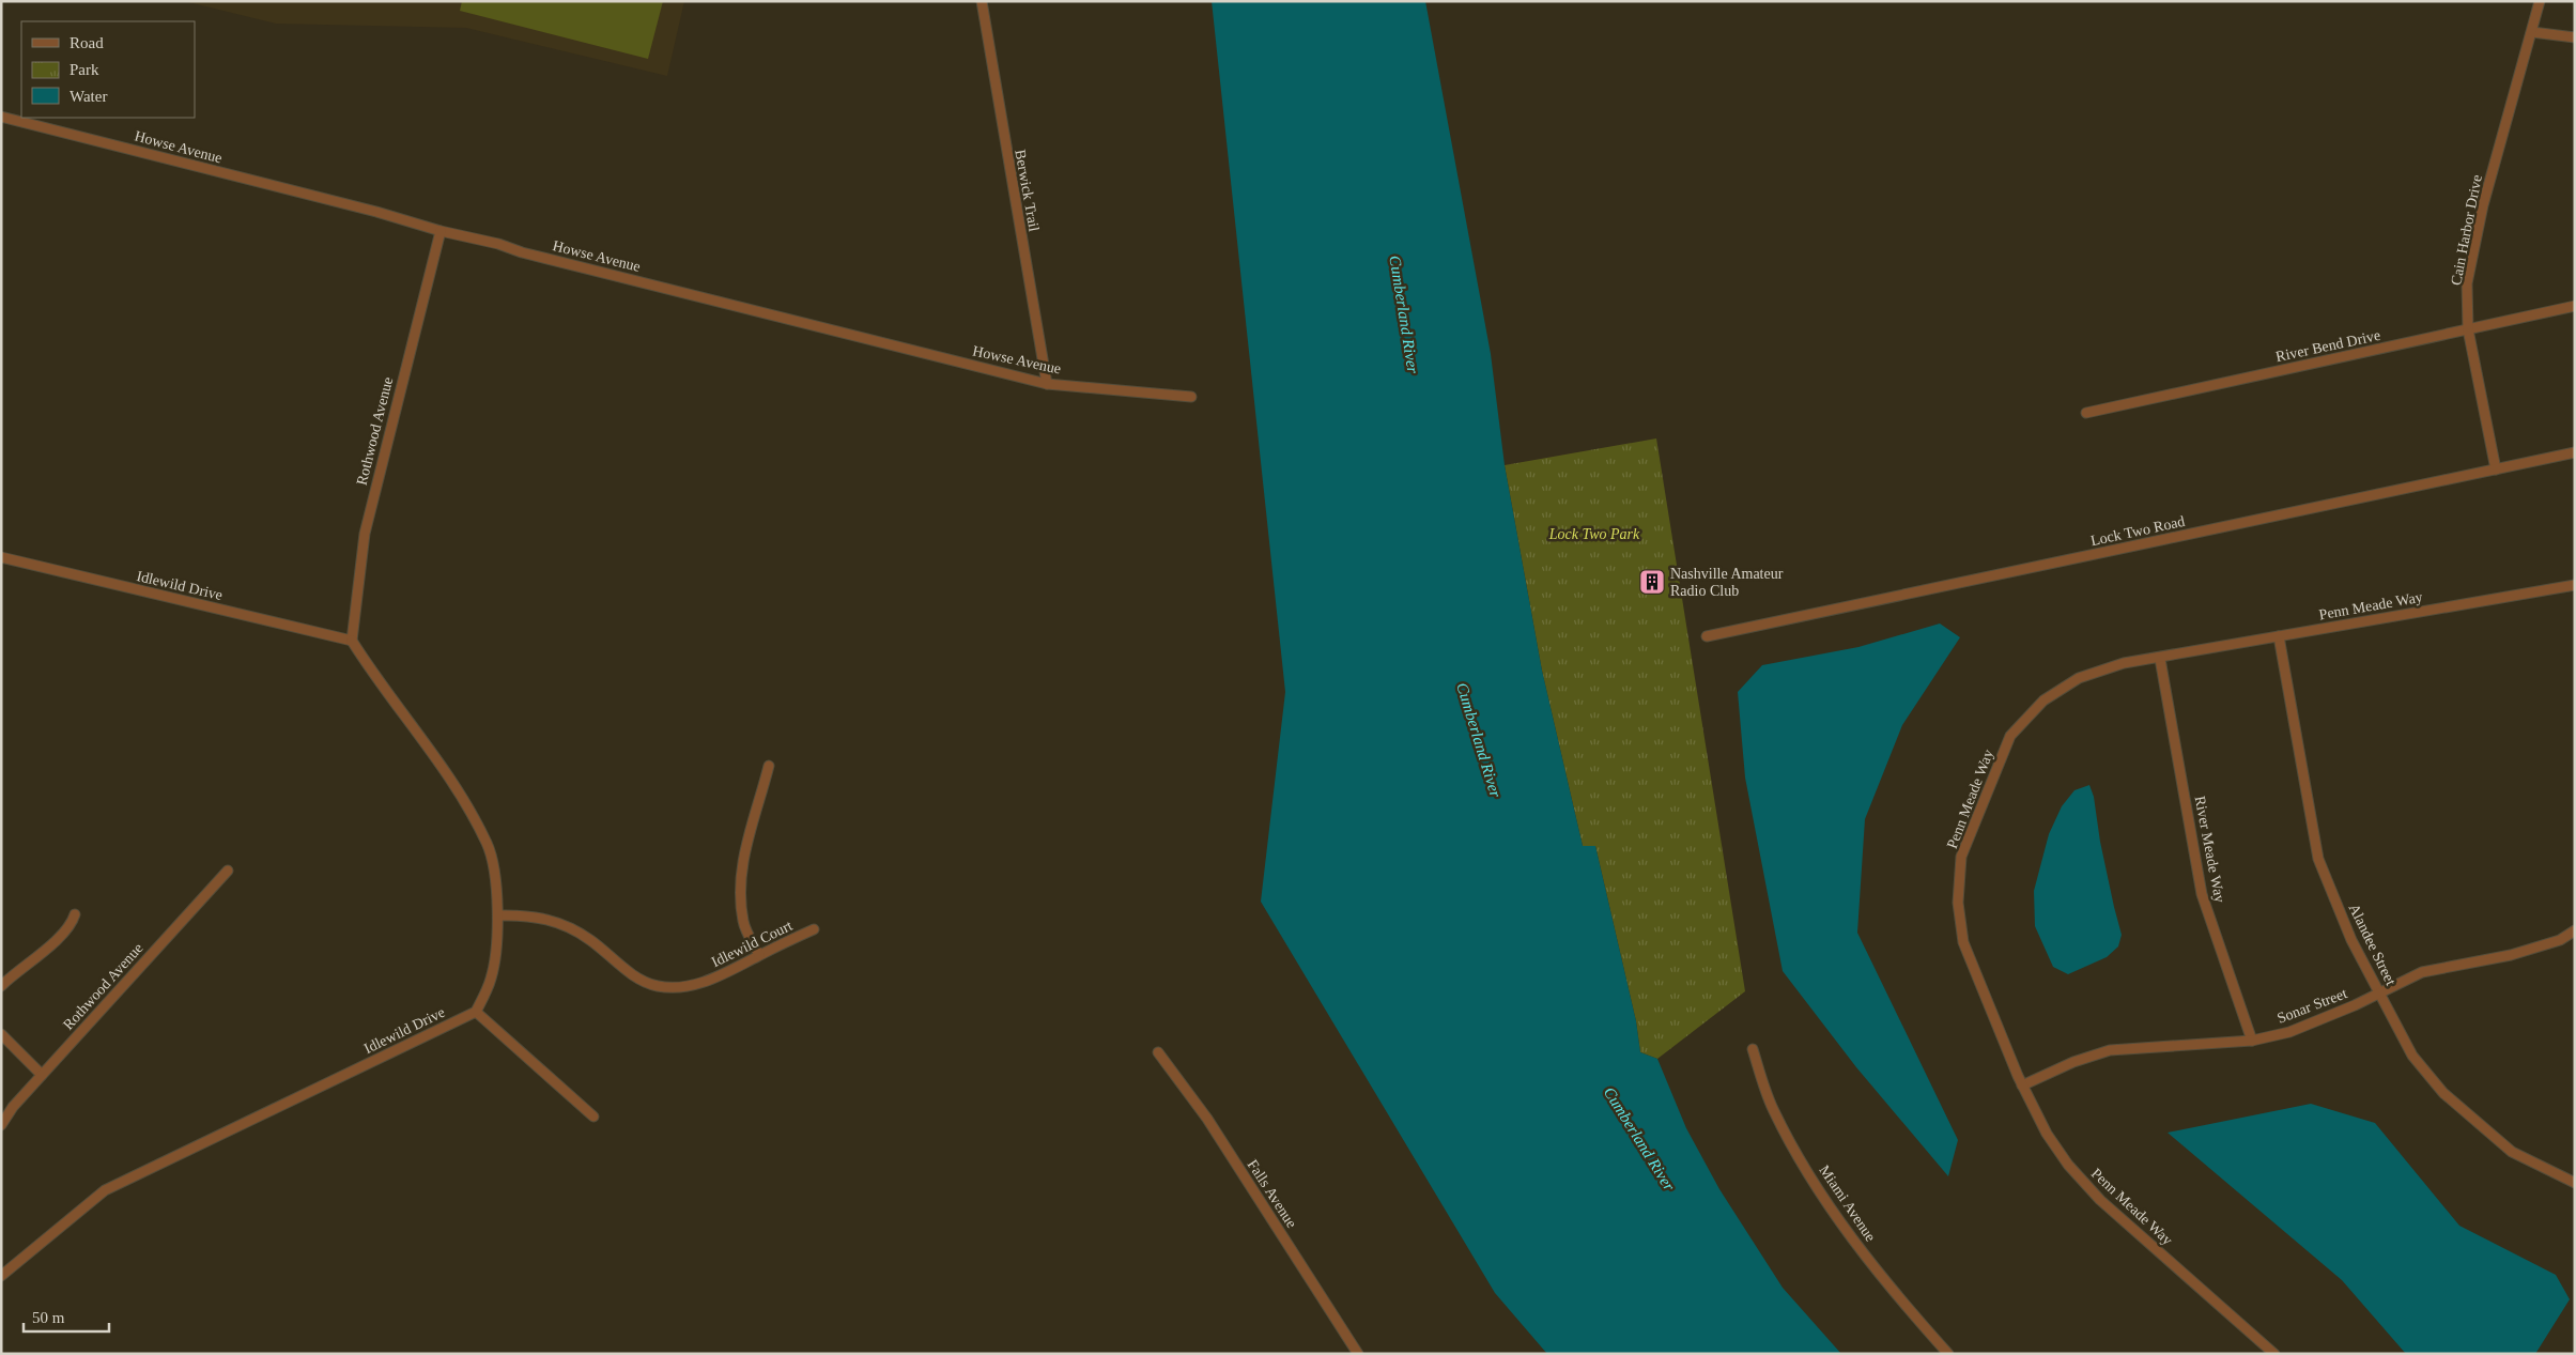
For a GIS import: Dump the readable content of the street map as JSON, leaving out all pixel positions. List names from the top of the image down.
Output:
{
  "streets": {
    "street": [
      "Howse Avenue",
      "Berwick Trail",
      "Cain Harbor Drive",
      "River Bend Drive",
      "Rothwood Avenue",
      "Lock Two Road",
      "Idlewild Drive",
      "Penn Meade Way",
      "River Meade Way",
      "Idlewild Court",
      "Alandee Street",
      "Sonar Street",
      "Falls Avenue",
      "Miami Avenue"
    ]
  },
  "crossings": [
    ["Howse Avenue", "Berwick Trail"],
    ["Howse Avenue", "Rothwood Avenue"],
    ["Cain Harbor Drive", "River Bend Drive"],
    ["Cain Harbor Drive", "Lock Two Road"],
    ["Rothwood Avenue", "Idlewild Drive"],
    ["Penn Meade Way", "River Meade Way"],
    ["Penn Meade Way", "Alandee Street"],
    ["Penn Meade Way", "Sonar Street"],
    ["River Meade Way", "Sonar Street"],
    ["Alandee Street", "Sonar Street"]
  ],
  "water": ["Cumberland River"],
  "parks": ["Lock Two Park"],
  "places": {
    "building": ["Nashville Amateur Radio Club"]
  },
  "legend": ["Road", "Park", "Water"],
  "scale_bar": "50 m"
}
